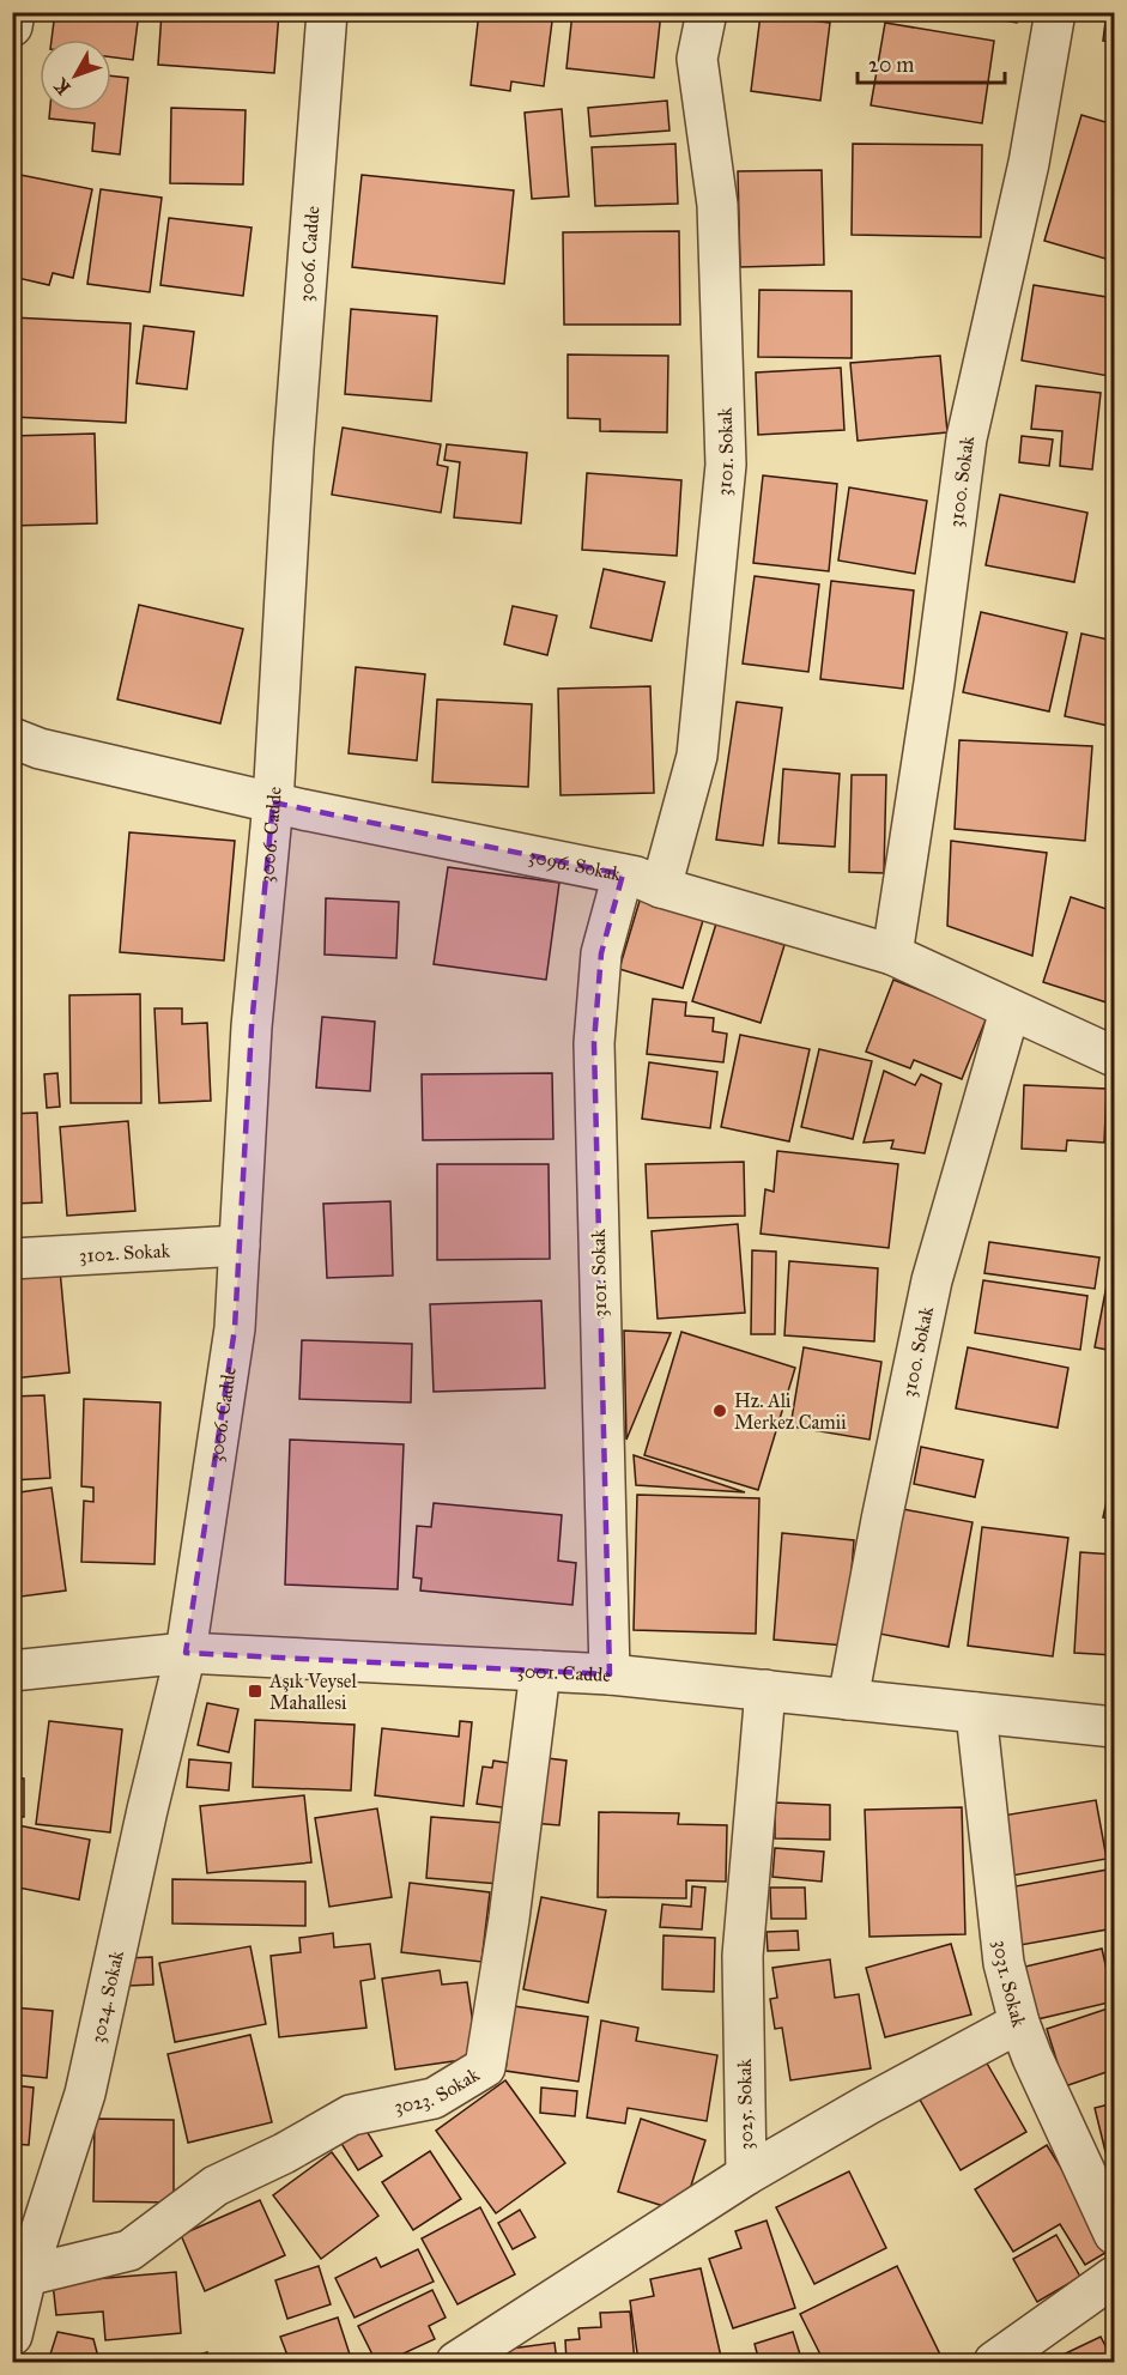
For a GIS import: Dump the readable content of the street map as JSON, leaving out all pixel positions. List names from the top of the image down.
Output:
{
  "streets": {
    "street": [
      "3006. Cadde",
      "3101. Sokak",
      "3100. Sokak",
      "3096. Sokak",
      "3102. Sokak",
      "3001. Cadde",
      "3031. Sokak",
      "3024. Sokak",
      "3023. Sokak",
      "3025. Sokak"
    ]
  },
  "crossings": [
    ["3006. Cadde", "3096. Sokak"],
    ["3006. Cadde", "3102. Sokak"],
    ["3006. Cadde", "3001. Cadde"],
    ["3006. Cadde", "3024. Sokak"],
    ["3101. Sokak", "3096. Sokak"],
    ["3101. Sokak", "3001. Cadde"],
    ["3100. Sokak", "3096. Sokak"],
    ["3100. Sokak", "3001. Cadde"],
    ["3001. Cadde", "3031. Sokak"],
    ["3001. Cadde", "3024. Sokak"],
    ["3001. Cadde", "3023. Sokak"],
    ["3001. Cadde", "3025. Sokak"],
    ["3024. Sokak", "3023. Sokak"]
  ],
  "places": {
    "other": ["Hz. Ali Merkez Camii"],
    "transit": ["Aşık Veysel Mahallesi"]
  },
  "scale_bar": "20 m",
  "north": "bottom left"
}
